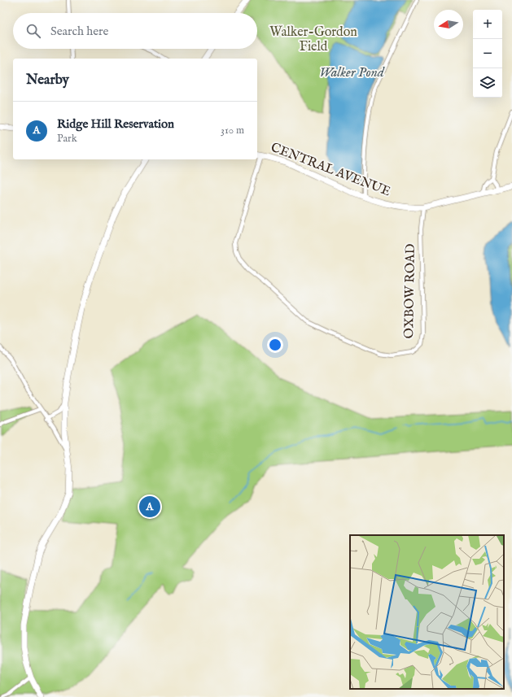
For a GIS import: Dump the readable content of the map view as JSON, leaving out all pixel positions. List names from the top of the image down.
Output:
{
  "streets": {
    "street": ["CENTRAL AVENUE", "OXBOW ROAD"]
  },
  "crossings": [
    ["CENTRAL AVENUE", "OXBOW ROAD"]
  ],
  "water": ["Walker Pond"],
  "parks": ["Walker-Gordon Field"],
  "north": "left",
  "page": {
    "map_buttons": ["+", "−"],
    "search": "Search here",
    "heading": "Nearby",
    "list": [
      {
        "mark": "A",
        "name": "Ridge Hill Reservation",
        "note": "Park",
        "value": "310 m"
      }
    ],
    "pins": "A"
  }
}
